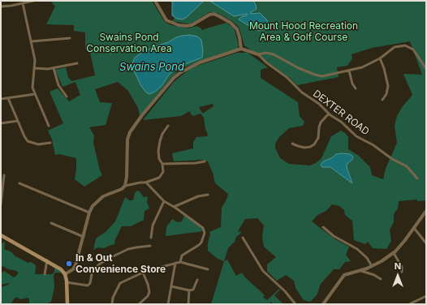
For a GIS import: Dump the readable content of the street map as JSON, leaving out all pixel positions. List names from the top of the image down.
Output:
{
  "streets": {
    "street": ["DEXTER ROAD"]
  },
  "water": ["Swains Pond"],
  "parks": ["Mount Hood Recreation Area & Golf Course", "Swains Pond Conservation Area"],
  "places": ["In & Out Convenience Store"],
  "north": "top"
}
